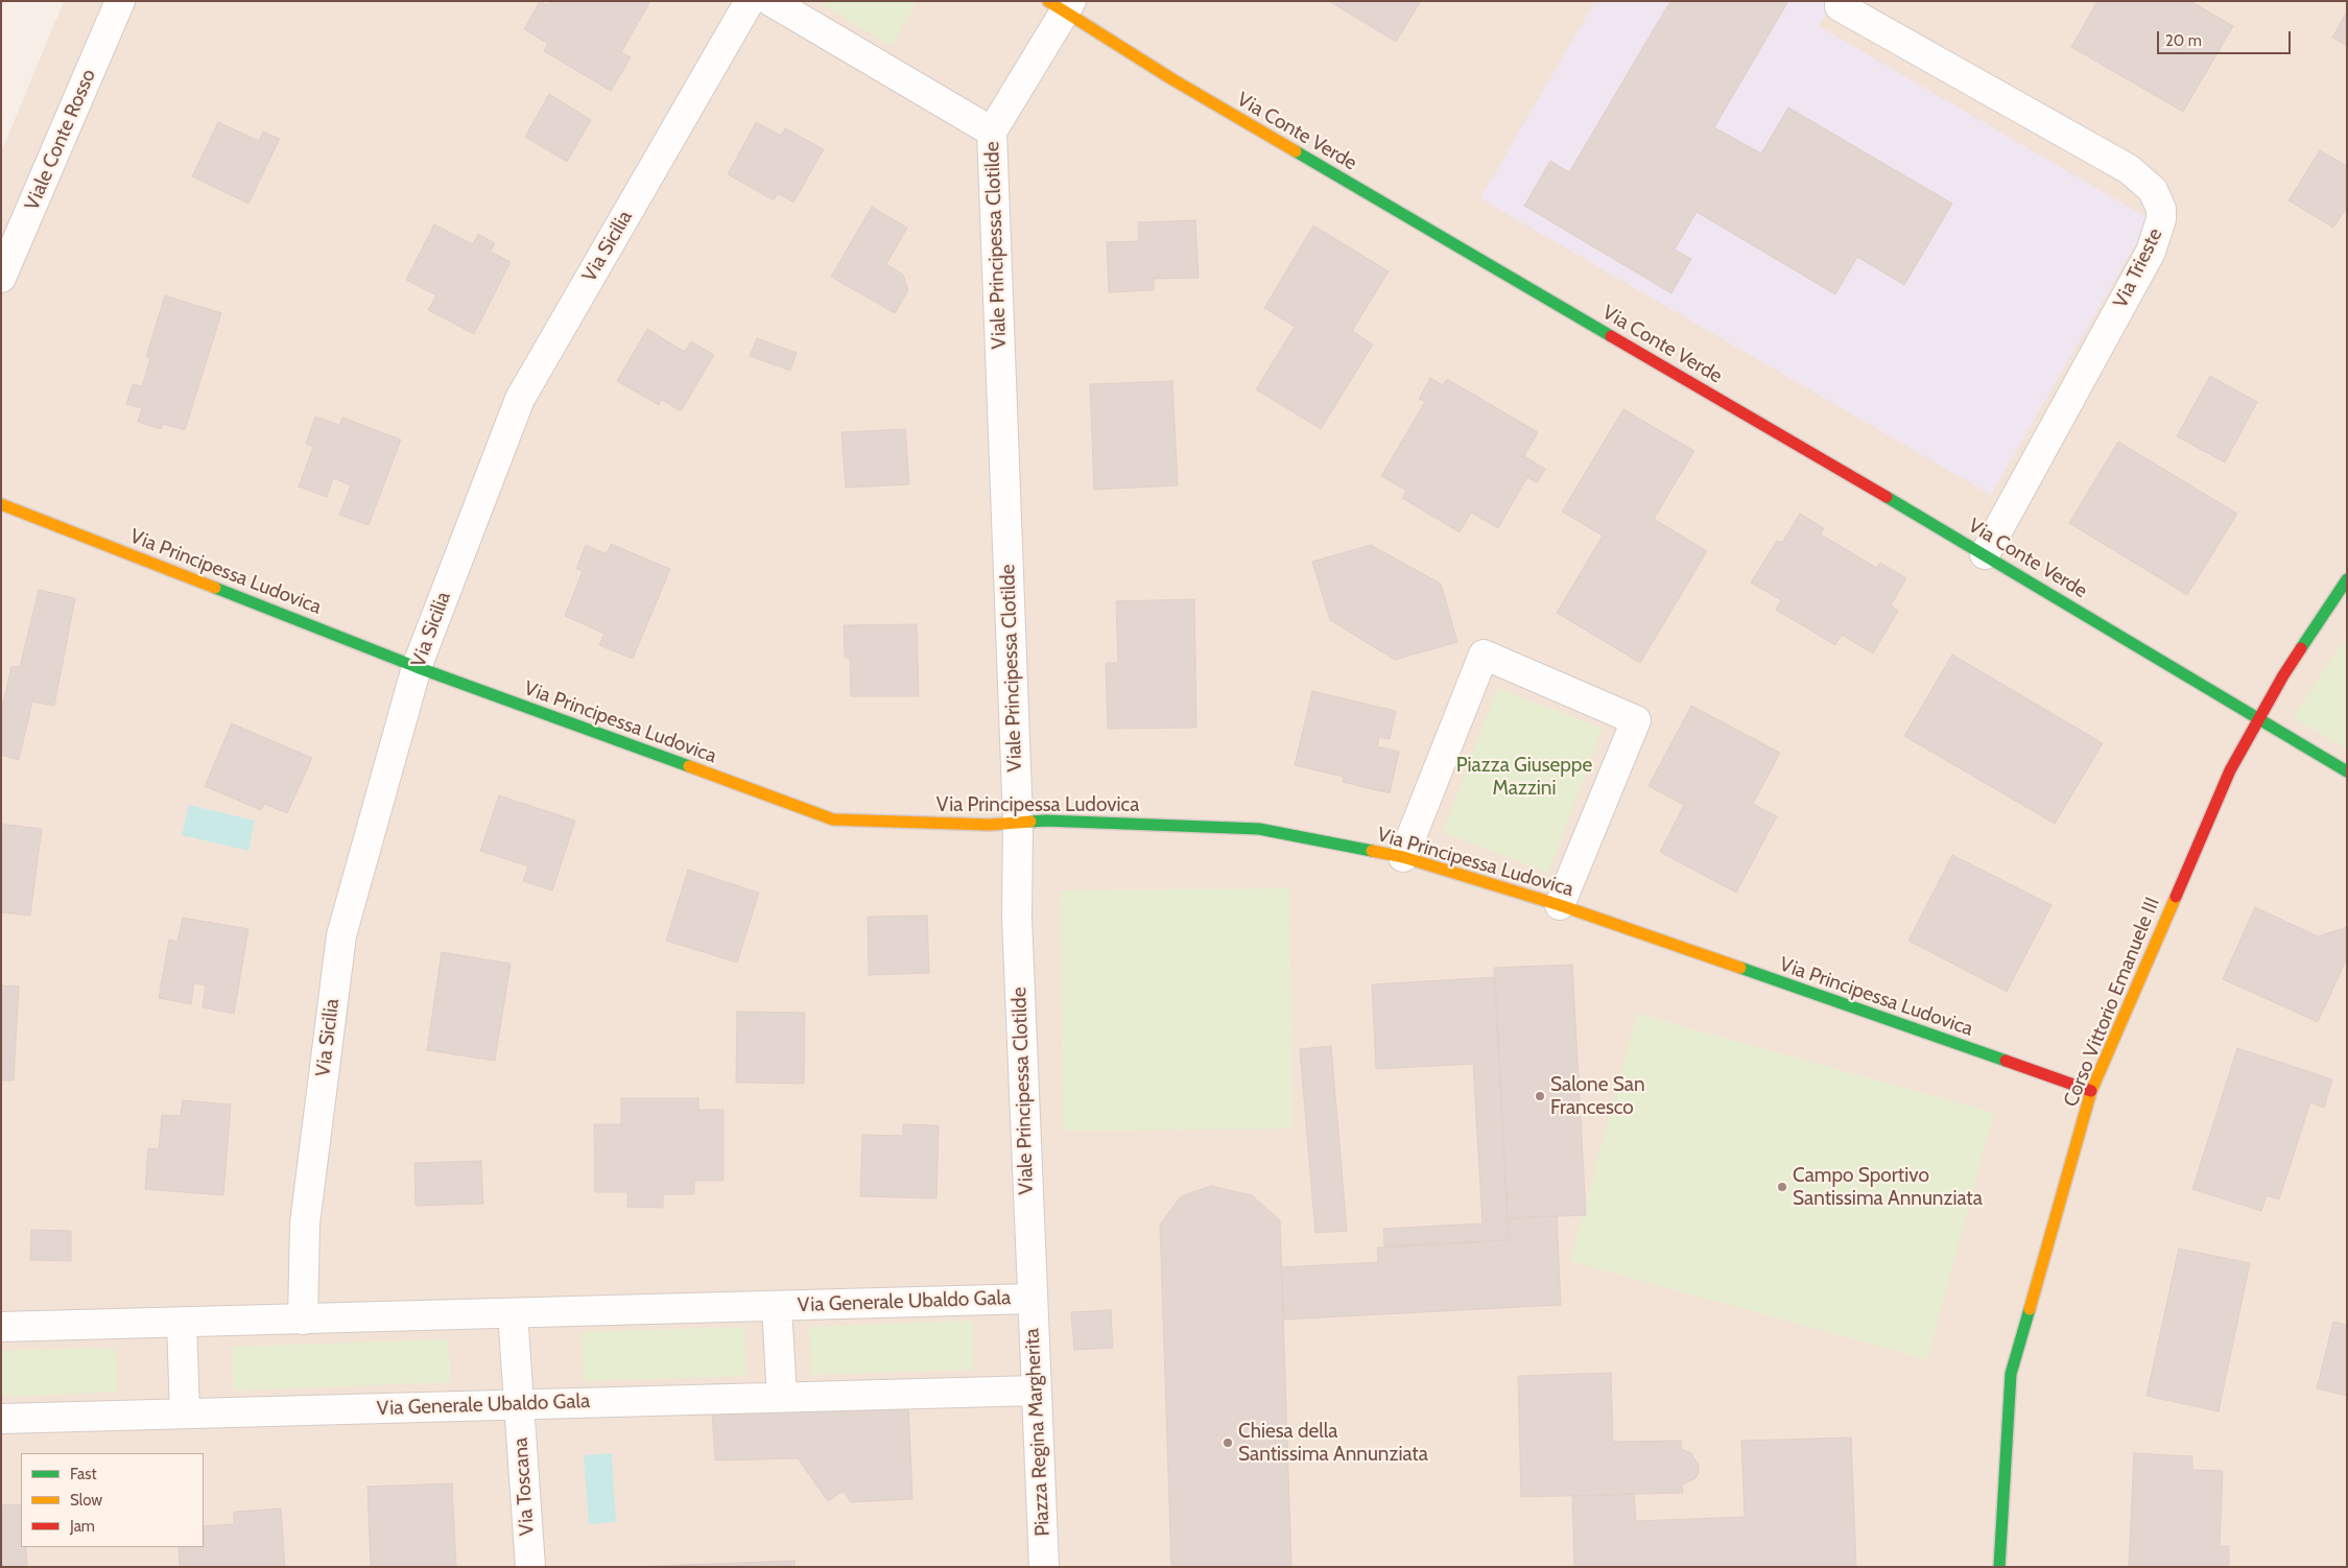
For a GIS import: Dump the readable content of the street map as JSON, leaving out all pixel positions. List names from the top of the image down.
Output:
{
  "streets": {
    "street": [
      "Via Conte Verde",
      "Viale Conte Rosso",
      "Viale Principessa Clotilde",
      "Via Sicilia",
      "Via Trieste",
      "Via Principessa Ludovica",
      "Corso Vittorio Emanuele III",
      "Via Generale Ubaldo Gala",
      "Piazza Regina Margherita",
      "Via Toscana"
    ]
  },
  "crossings": [
    ["Via Conte Verde", "Via Trieste"],
    ["Via Conte Verde", "Corso Vittorio Emanuele III"],
    ["Viale Principessa Clotilde", "Via Principessa Ludovica"],
    ["Viale Principessa Clotilde", "Via Generale Ubaldo Gala"],
    ["Viale Principessa Clotilde", "Piazza Regina Margherita"],
    ["Via Sicilia", "Via Principessa Ludovica"],
    ["Via Sicilia", "Via Generale Ubaldo Gala"],
    ["Via Principessa Ludovica", "Corso Vittorio Emanuele III"],
    ["Via Generale Ubaldo Gala", "Piazza Regina Margherita"],
    ["Via Generale Ubaldo Gala", "Via Toscana"]
  ],
  "parks": ["Piazza Giuseppe Mazzini"],
  "places": ["Salone San Francesco", "Campo Sportivo Santissima Annunziata", "Chiesa della Santissima Annunziata"],
  "legend": ["Fast", "Slow", "Jam"],
  "scale_bar": "20 m"
}
